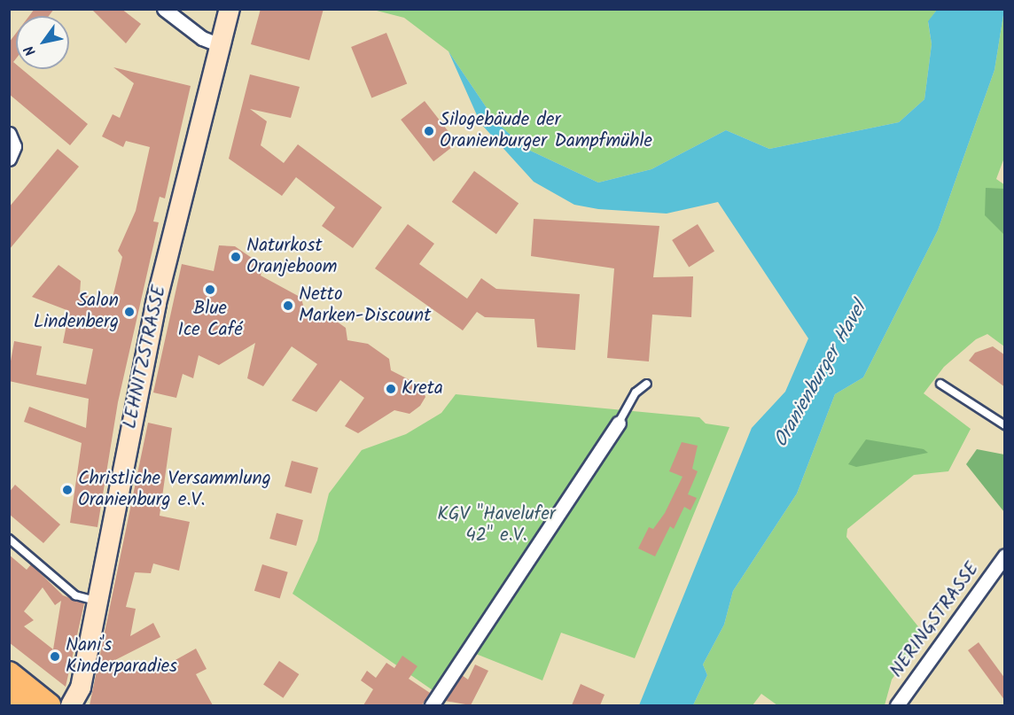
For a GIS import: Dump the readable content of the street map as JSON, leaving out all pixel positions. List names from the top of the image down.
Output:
{
  "streets": {
    "main road": ["LEHNITZSTRASSE"],
    "street": ["NERINGSTRASSE"]
  },
  "water": ["Oranienburger Havel"],
  "parks": ["KGV \"Havelufer 42\" e.V."],
  "places": [
    "Silogebäude der Oranienburger Dampfmühle",
    "Naturkost Oranjeboom",
    "Blue Ice Café",
    "Netto Marken-Discount",
    "Salon Lindenberg",
    "Kreta",
    "Christliche Versammlung Oranienburg e.V.",
    "Nani's Kinderparadies"
  ],
  "north": "bottom left"
}
